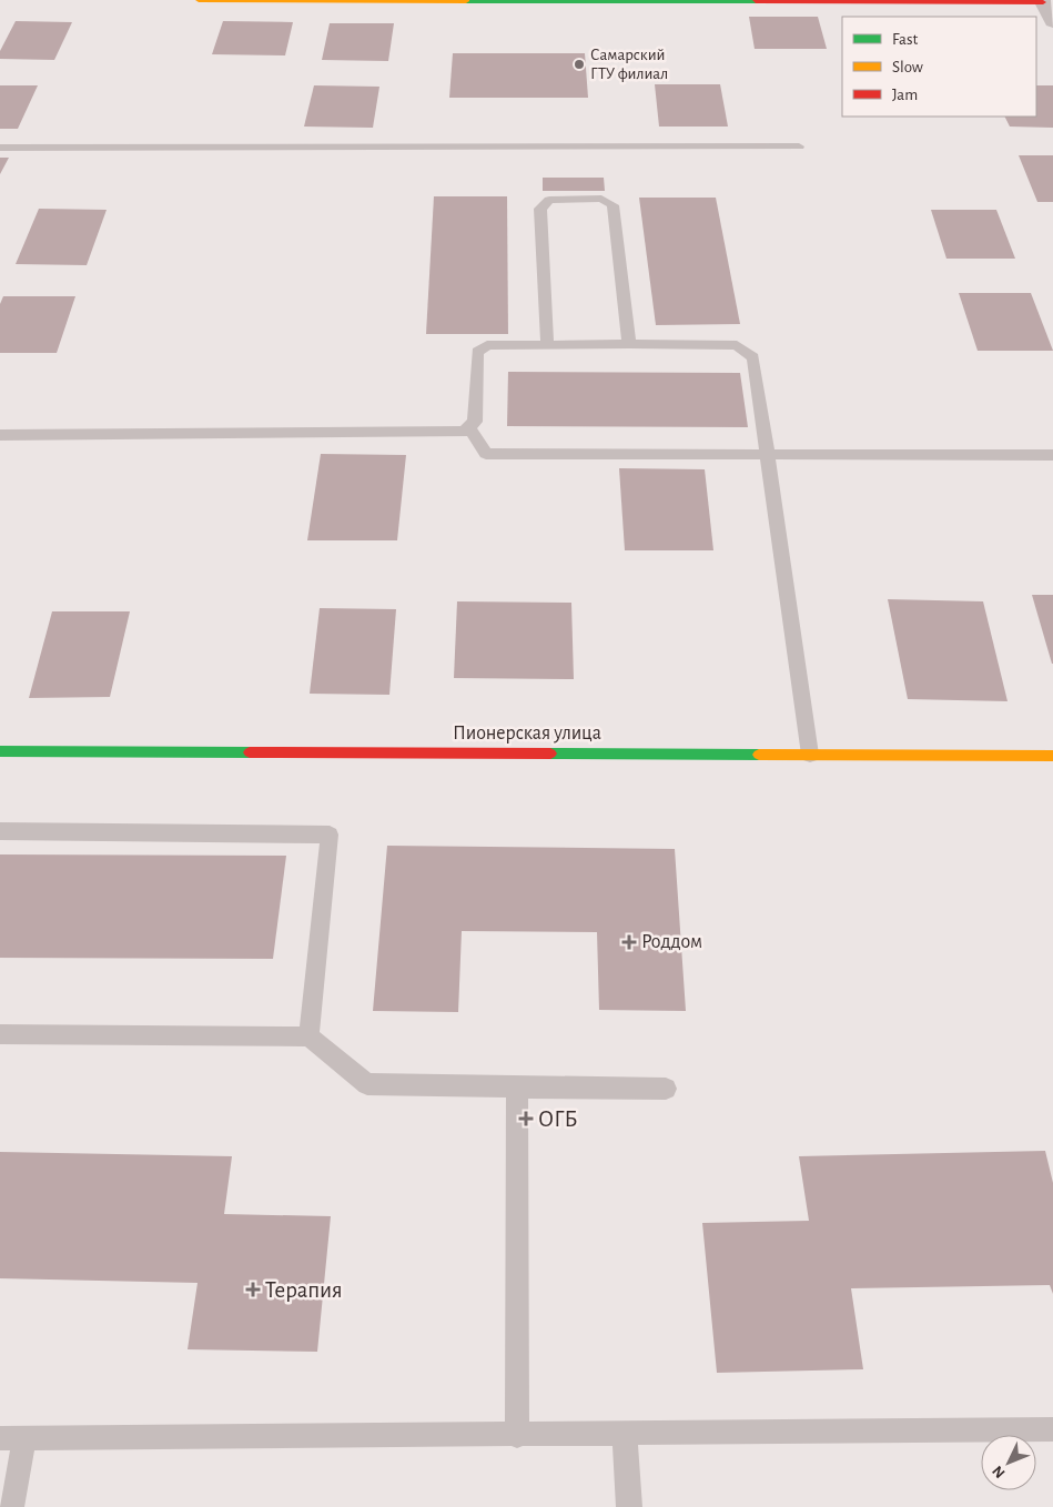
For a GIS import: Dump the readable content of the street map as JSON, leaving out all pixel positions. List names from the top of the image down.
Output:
{
  "streets": {
    "street": ["Пионерская улица"]
  },
  "places": {
    "other": ["Самарский ГТУ филиал"],
    "health": ["Роддом", "ОГБ", "Терапия"]
  },
  "legend": ["Fast", "Slow", "Jam"],
  "north": "bottom left"
}
